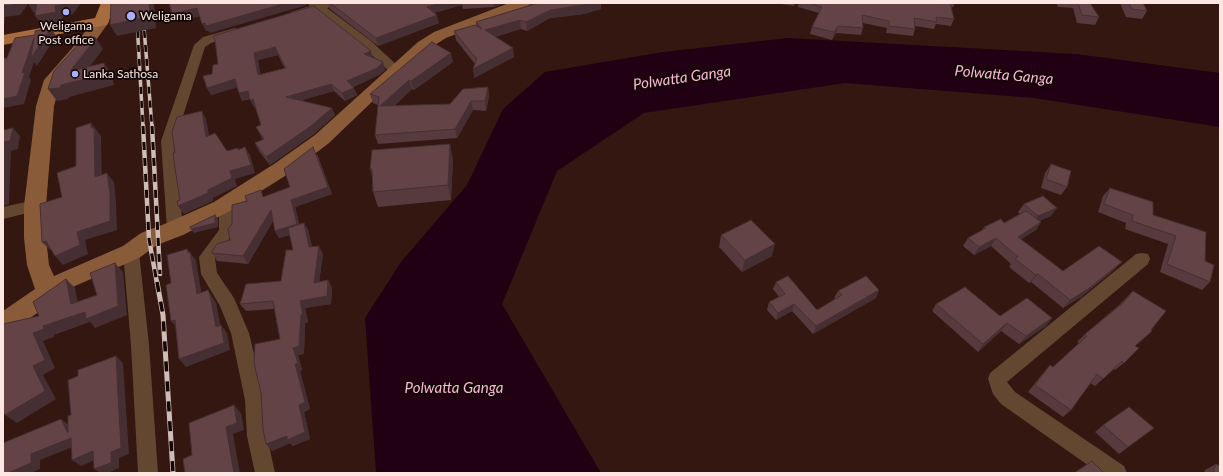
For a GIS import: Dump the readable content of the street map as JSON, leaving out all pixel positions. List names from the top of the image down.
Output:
{
  "water": ["Polwatta Ganga"],
  "places": ["Weligama Post office", "Weligama", "Lanka Sathosa"]
}
